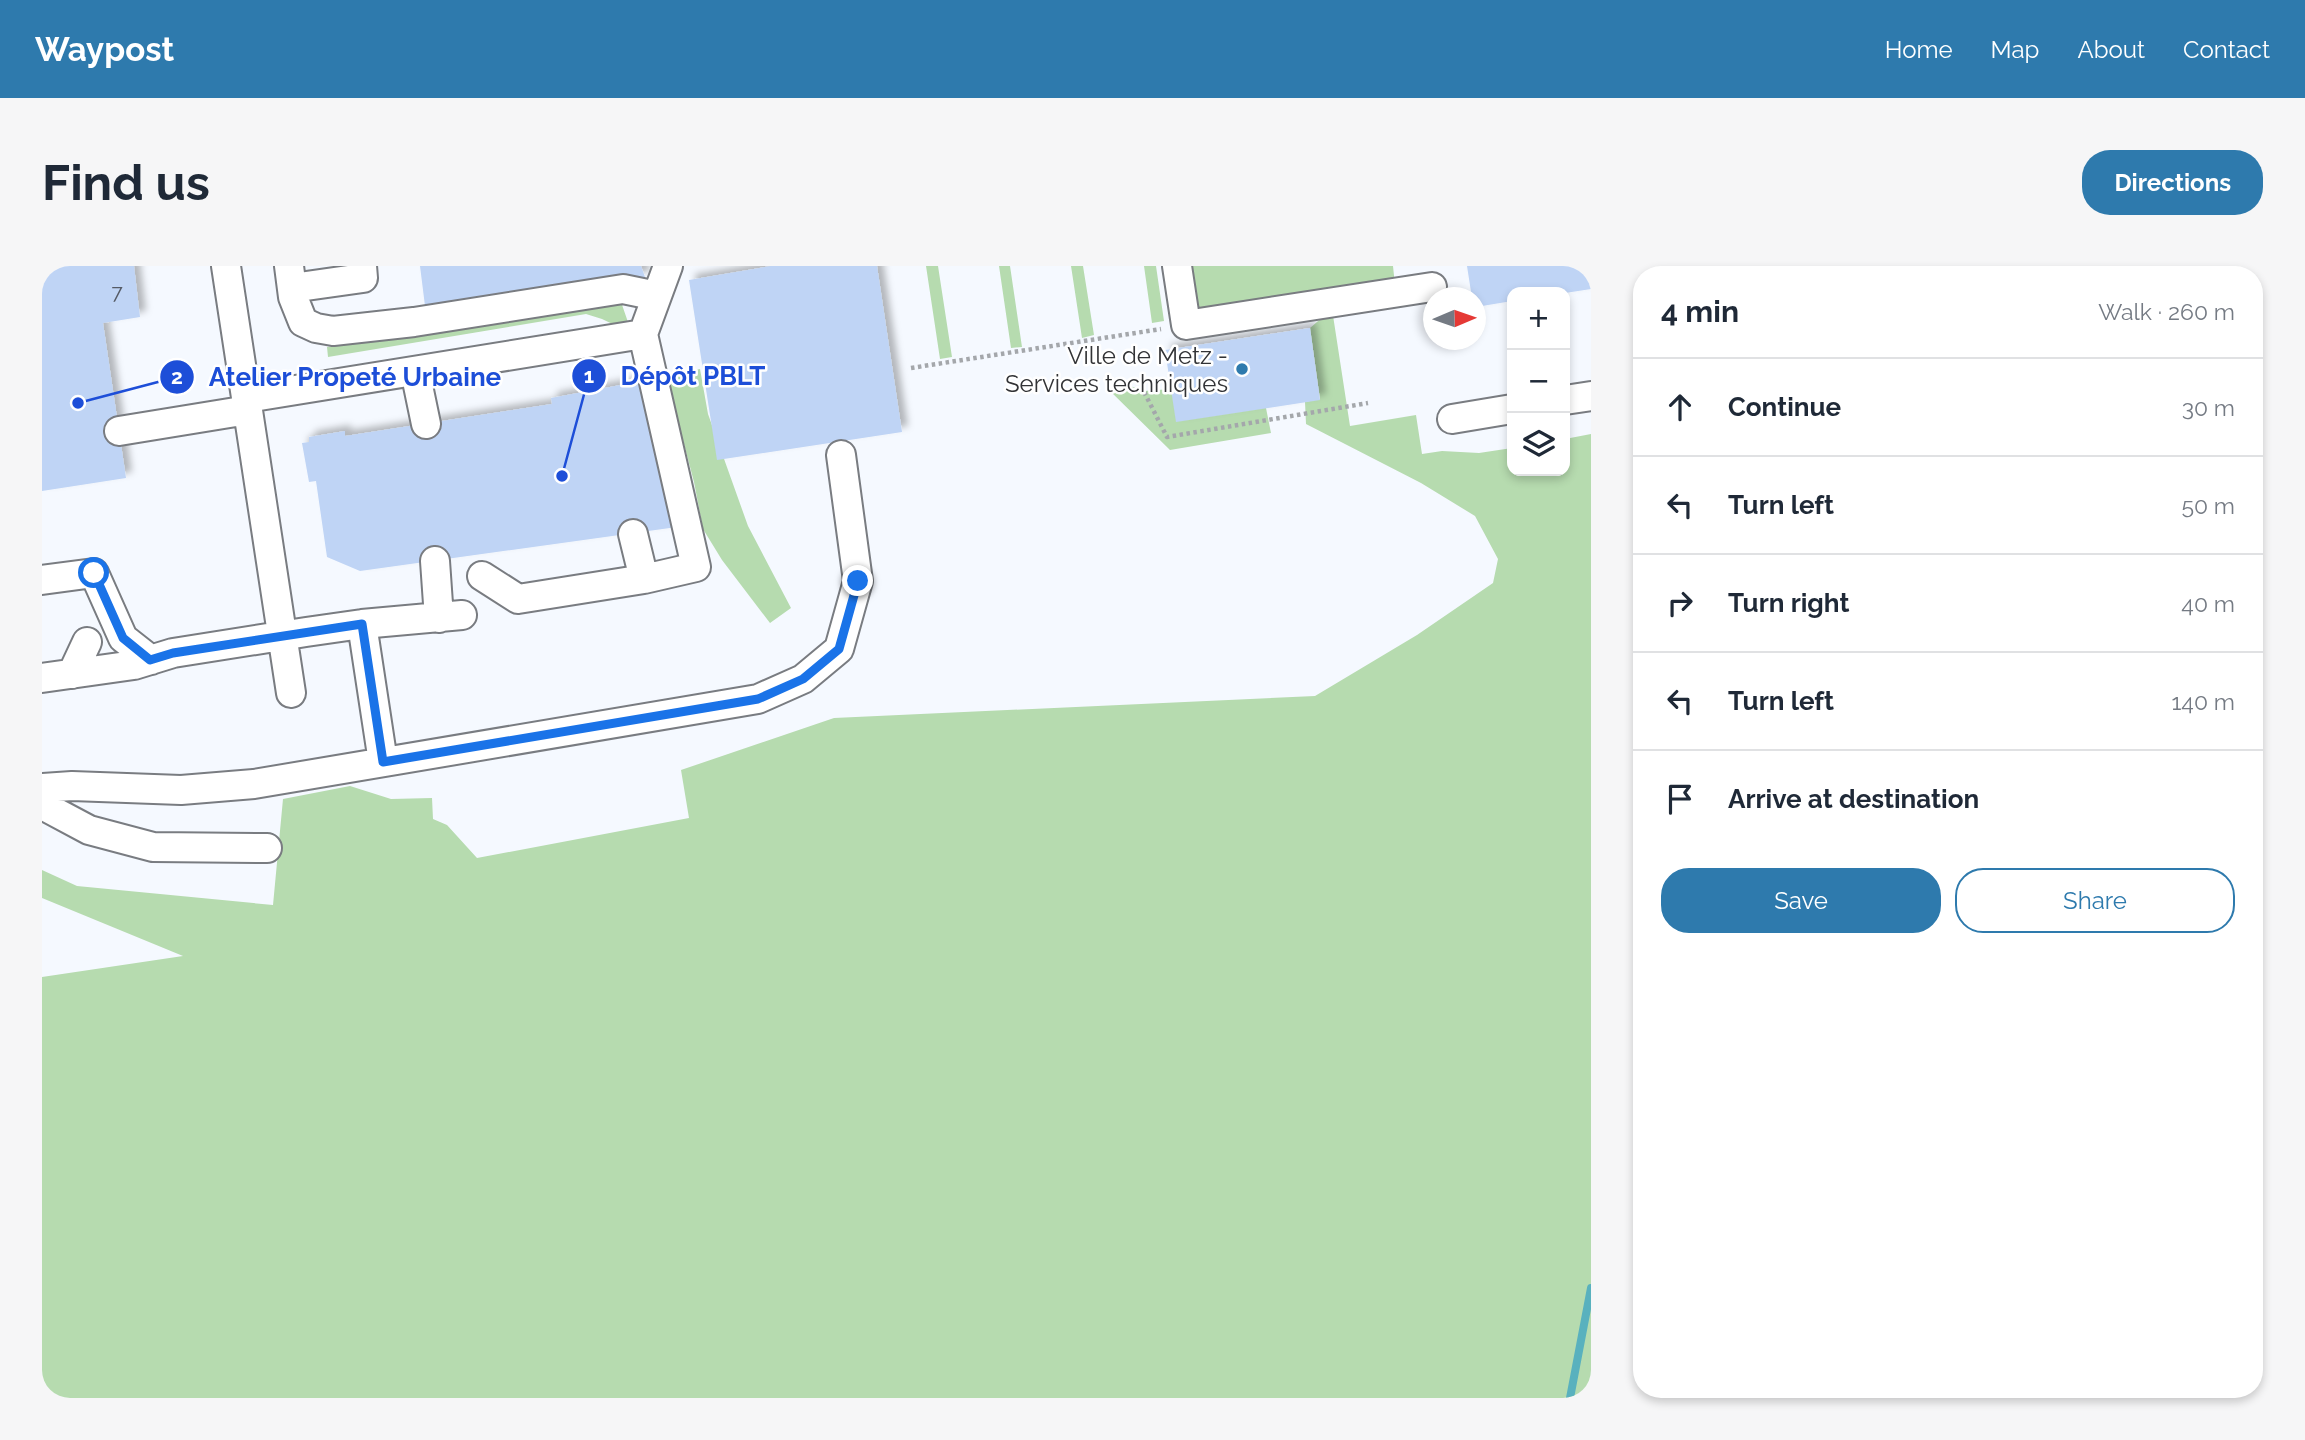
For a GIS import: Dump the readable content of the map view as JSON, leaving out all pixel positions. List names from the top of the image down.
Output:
{
  "places": ["Ville de Metz - Services techniques", "Atelier Propeté Urbaine", "Dépôt PBLT"],
  "house_numbers": ["7"],
  "north": "right",
  "page": {
    "header": "Waypost",
    "nav": [
      "Home",
      "Map",
      "About",
      "Contact"
    ],
    "buttons": [
      "Directions",
      ["Save", "Share"]
    ],
    "title": "Find us",
    "heading": ["4 min", "Walk · 260 m"],
    "map_buttons": ["+", "−"],
    "list": [
      ["Continue", "30 m"],
      ["Turn left", "50 m"],
      ["Turn right", "40 m"],
      ["Turn left", "140 m"],
      "Arrive at destination"
    ]
  }
}
